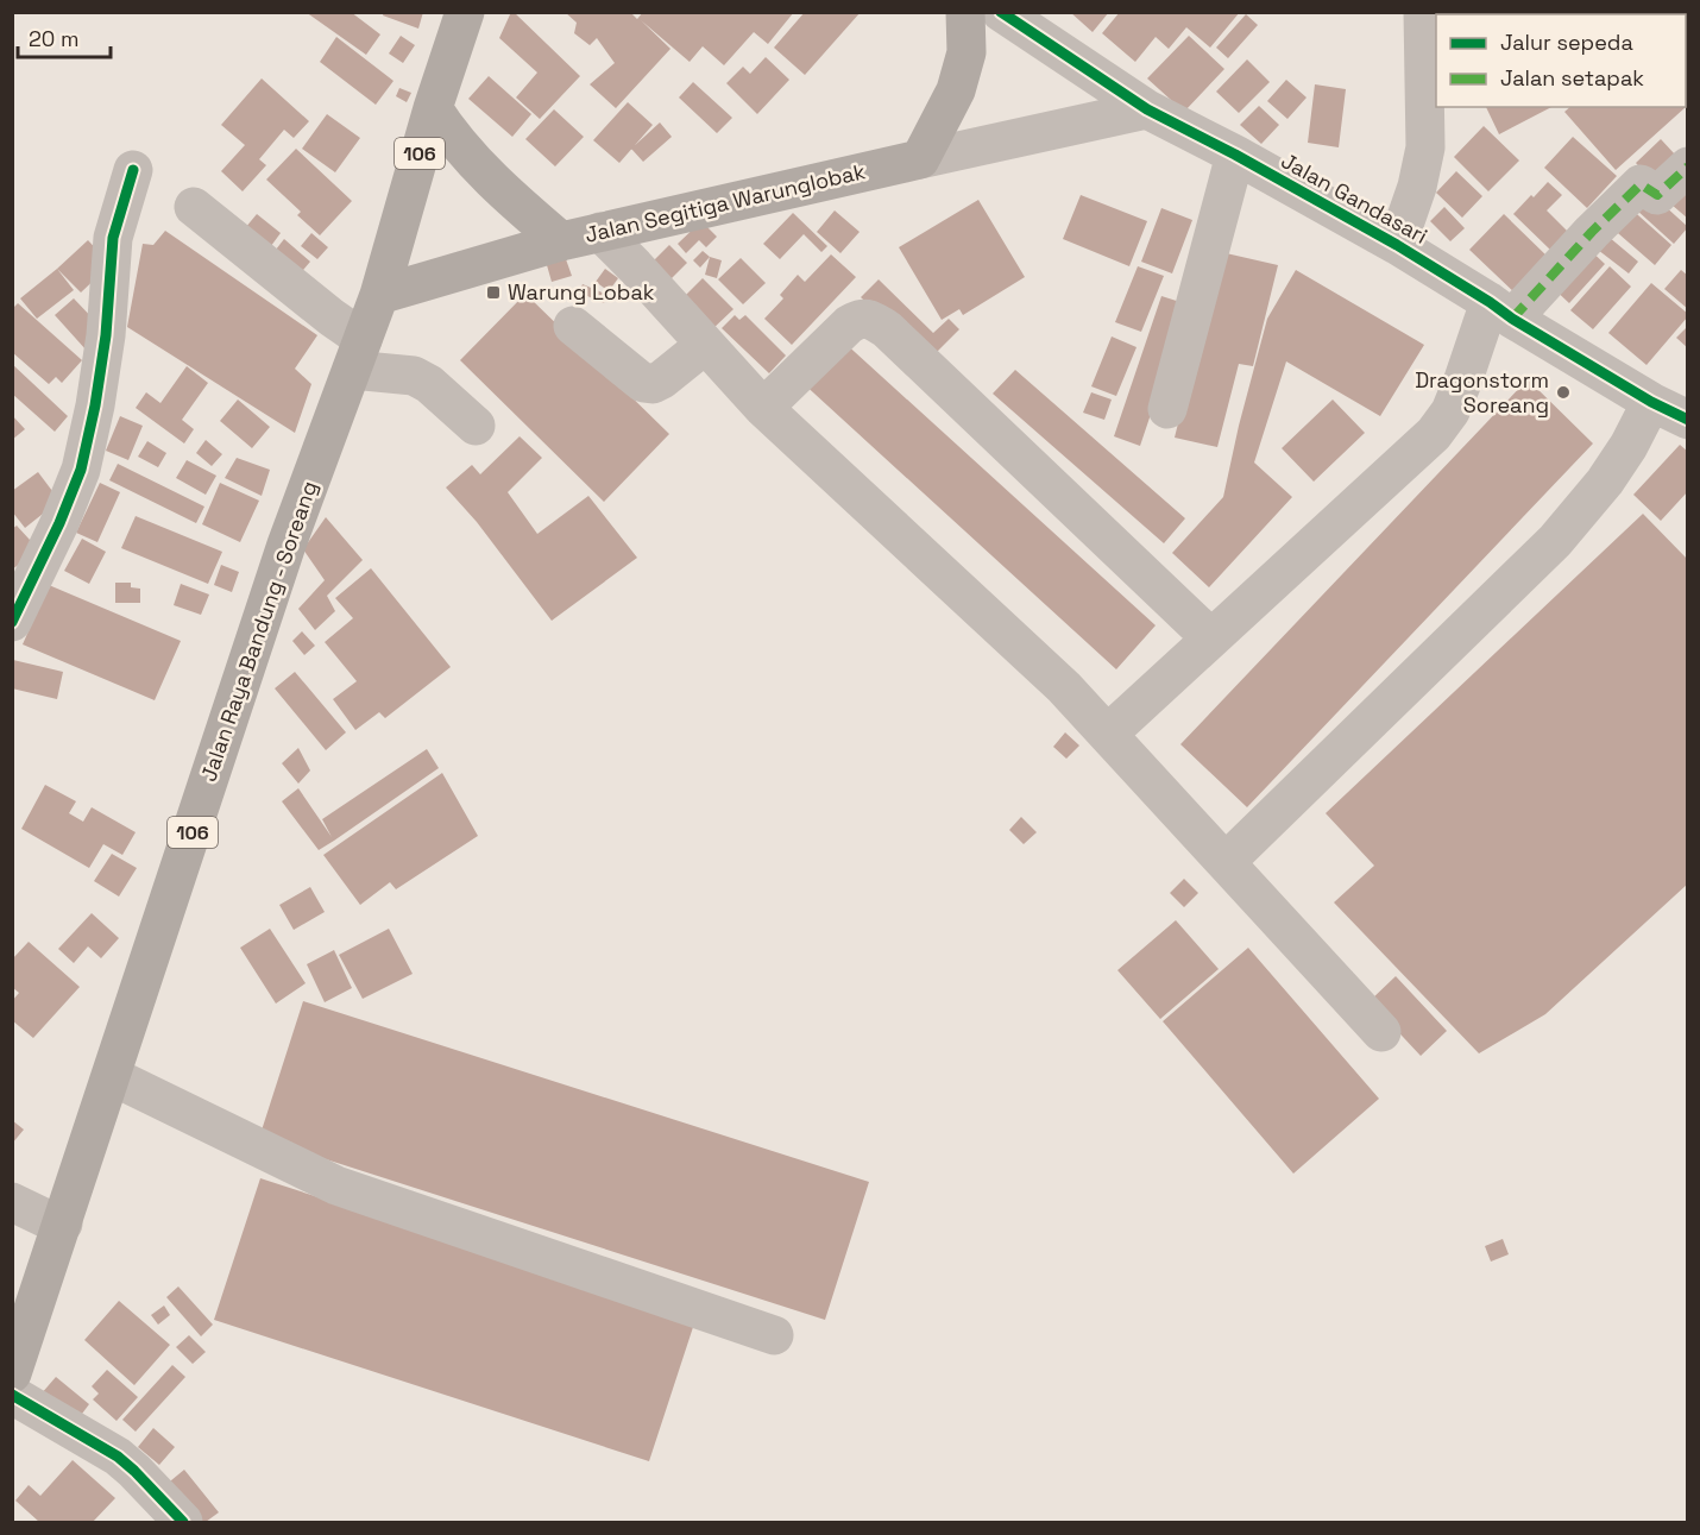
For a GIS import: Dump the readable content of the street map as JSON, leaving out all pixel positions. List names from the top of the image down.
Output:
{
  "streets": {
    "main road": ["106", "Jalan Segitiga Warunglobak", "Jalan Raya Bandung - Soreang"],
    "street": ["Jalan Gandasari"]
  },
  "crossings": [
    ["Jalan Segitiga Warunglobak", "Jalan Raya Bandung - Soreang"]
  ],
  "places": {
    "transit": ["Warung Lobak"],
    "other": ["Dragonstorm Soreang"]
  },
  "legend": ["Jalur sepeda", "Jalan setapak"],
  "scale_bar": "20 m"
}
